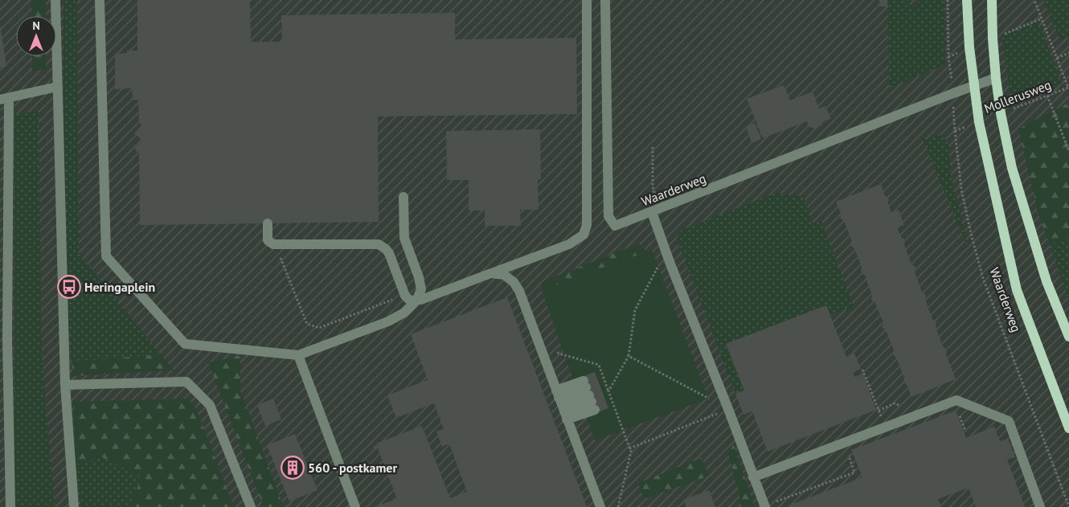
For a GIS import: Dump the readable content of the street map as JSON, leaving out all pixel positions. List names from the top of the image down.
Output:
{
  "streets": {
    "main road": ["Waarderweg"],
    "path": ["Mollerusweg"]
  },
  "crossings": [
    ["Mollerusweg", "Waarderweg"]
  ],
  "places": {
    "bus stop": ["Heringaplein"],
    "building": ["560 - postkamer"]
  },
  "north": "top"
}
